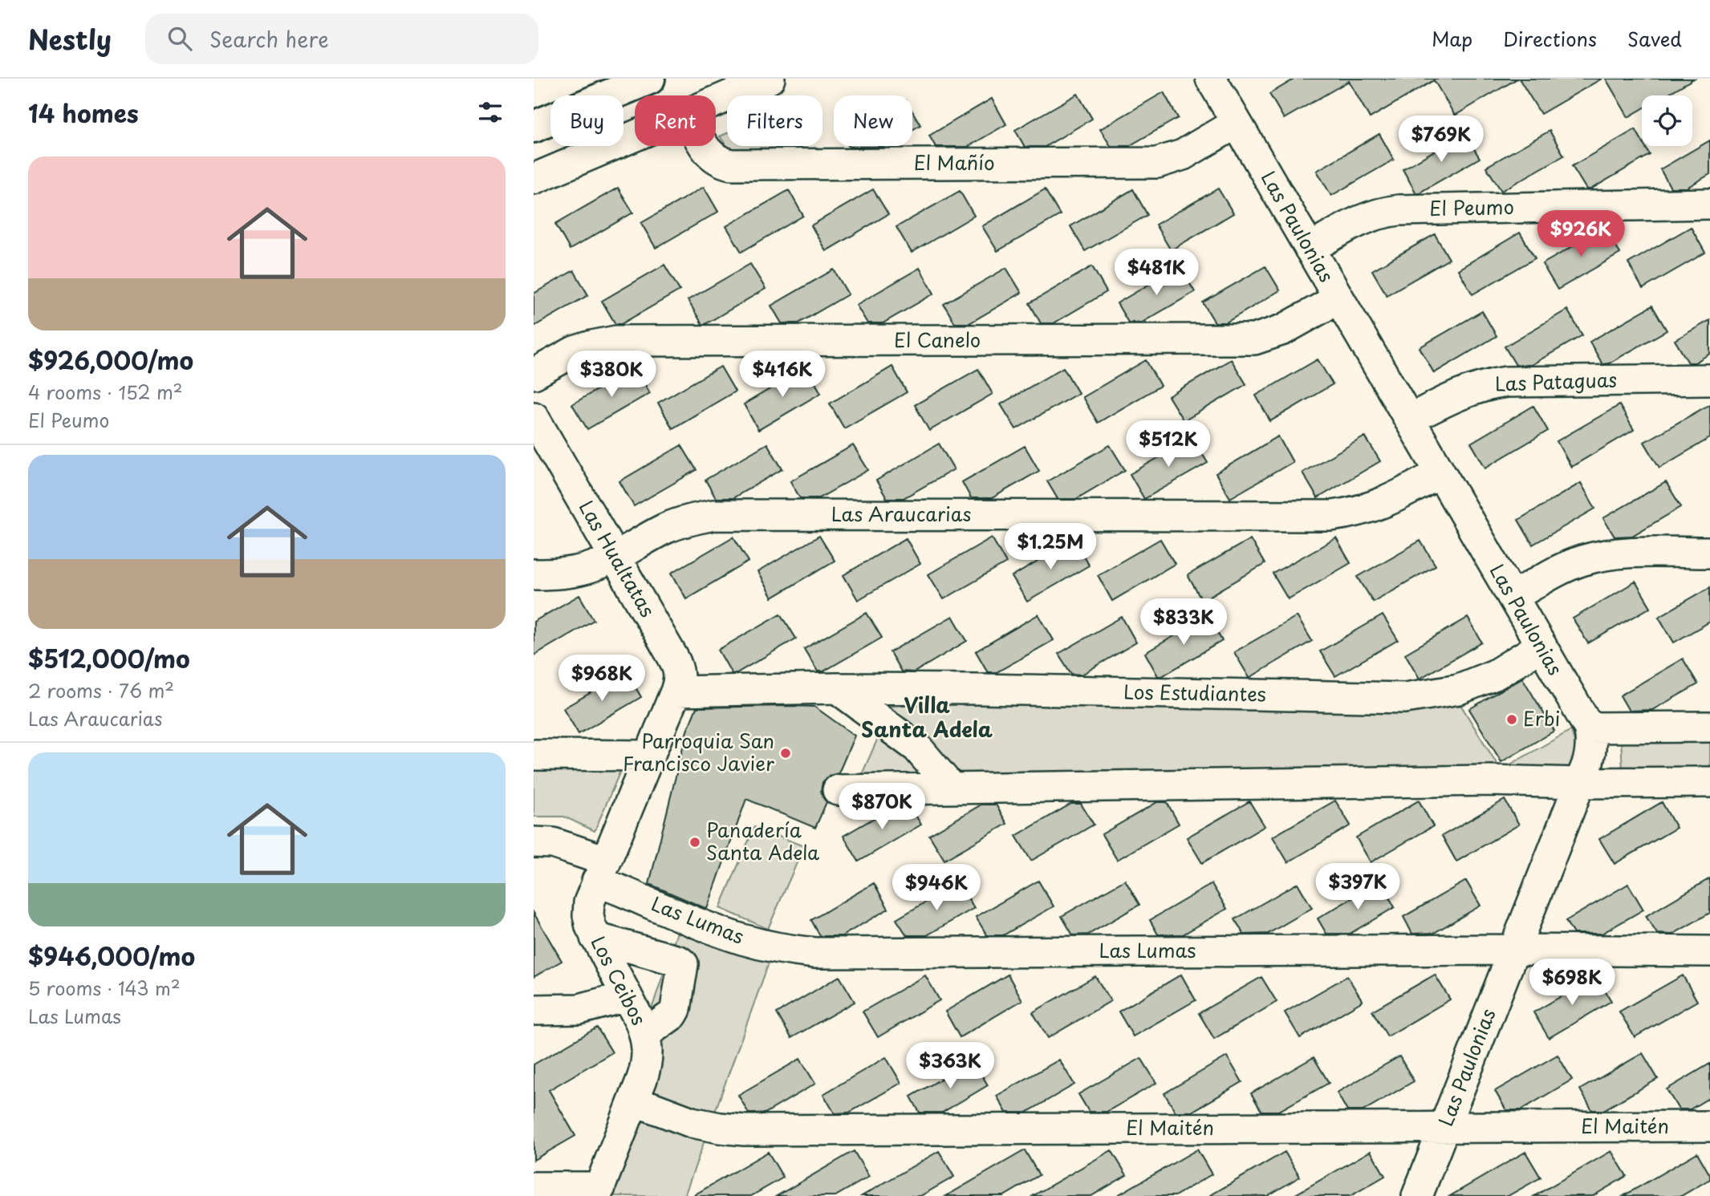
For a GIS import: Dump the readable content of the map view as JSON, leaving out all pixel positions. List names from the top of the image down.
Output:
{
  "streets": {
    "street": [
      "El Mañío",
      "El Peumo",
      "Las Paulonias",
      "El Canelo",
      "Las Pataguas",
      "Las Araucarias",
      "Las Hualtatas",
      "Los Estudiantes",
      "Las Lumas",
      "Los Ceibos",
      "El Maitén"
    ]
  },
  "crossings": [
    ["El Mañío", "Las Paulonias"],
    ["El Peumo", "Las Paulonias"],
    ["Las Paulonias", "El Canelo"],
    ["Las Paulonias", "Las Pataguas"],
    ["Las Paulonias", "Las Araucarias"],
    ["Las Paulonias", "Los Estudiantes"],
    ["Las Paulonias", "Las Lumas"],
    ["Las Paulonias", "El Maitén"],
    ["Las Araucarias", "Las Hualtatas"],
    ["Las Hualtatas", "Los Estudiantes"],
    ["Las Hualtatas", "Las Lumas"],
    ["Las Hualtatas", "Los Ceibos"],
    ["Las Lumas", "Los Ceibos"],
    ["Los Ceibos", "El Maitén"]
  ],
  "districts": ["Villa Santa Adela"],
  "places": ["Erbi", "Parroquia San Francisco Javier", "Panadería Santa Adela"],
  "page": {
    "header": "Nestly",
    "search": "Search here",
    "nav": ["Map", "Directions", "Saved"],
    "heading": "14 homes",
    "chip": [
      "Buy",
      "Rent",
      "Filters",
      "New"
    ],
    "price": [
      "$769K",
      "$926K",
      "$481K",
      "$380K",
      "$416K",
      "$512K",
      "$1.25M",
      "$833K",
      "$968K",
      "$870K",
      "$397K",
      "$946K",
      "$698K",
      "$363K"
    ],
    "list": [
      {
        "name": "$926,000/mo",
        "note": "4 rooms · 152 m² · El Peumo"
      },
      {
        "name": "$512,000/mo",
        "note": "2 rooms · 76 m² · Las Araucarias"
      },
      {
        "name": "$946,000/mo",
        "note": "5 rooms · 143 m² · Las Lumas"
      }
    ]
  }
}
